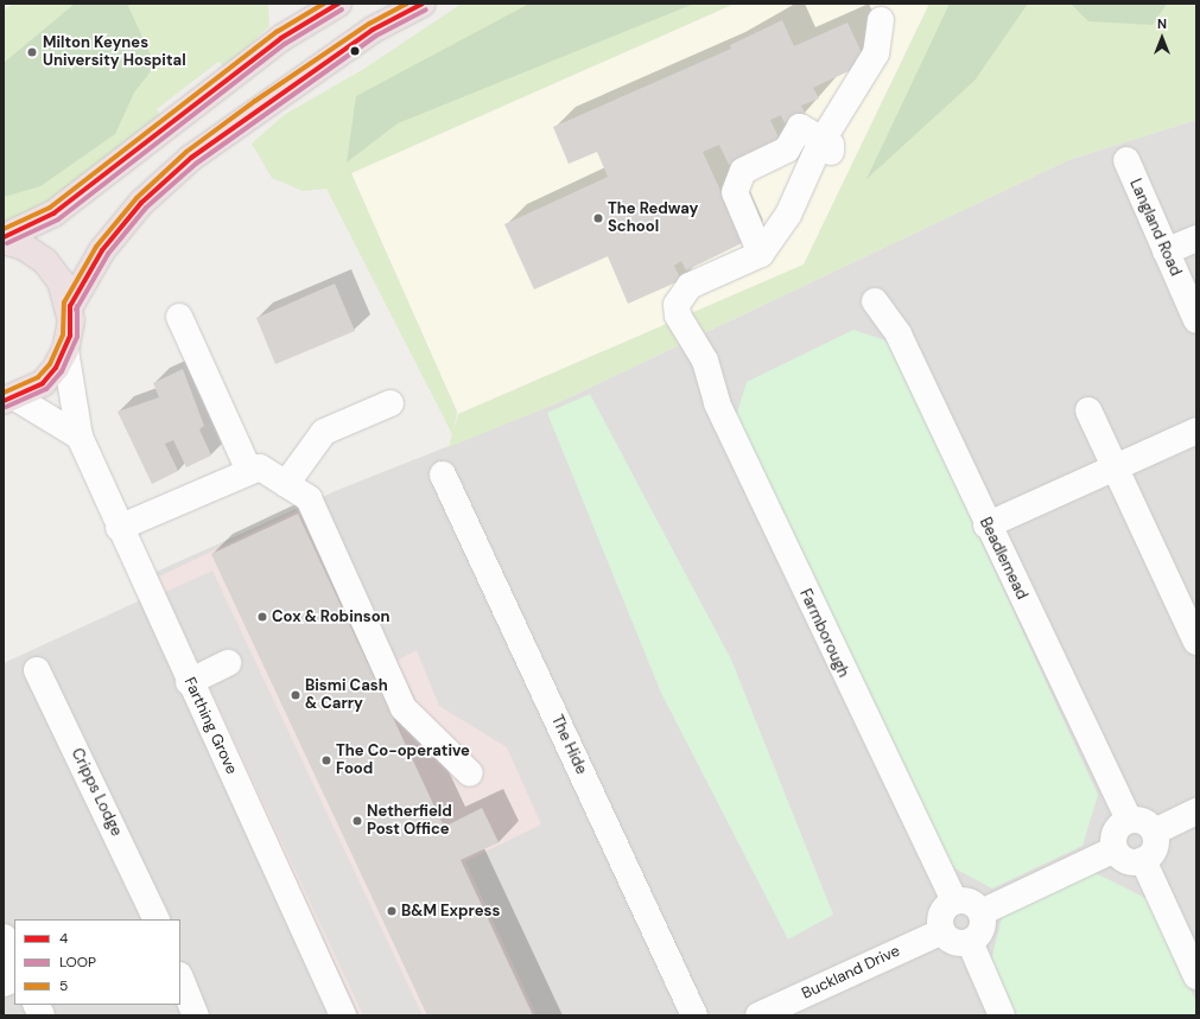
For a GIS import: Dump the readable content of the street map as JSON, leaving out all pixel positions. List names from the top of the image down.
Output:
{
  "streets": {
    "street": [
      "Langland Road",
      "Beadlemead",
      "Farmborough",
      "Farthing Grove",
      "The Hide",
      "Cripps Lodge",
      "Buckland Drive"
    ]
  },
  "crossings": [
    ["Farmborough", "Buckland Drive"]
  ],
  "places": [
    "Milton Keynes University Hospital",
    "The Redway School",
    "Cox & Robinson",
    "Bismi Cash & Carry",
    "The Co-operative Food",
    "Netherfield Post Office",
    "B&M Express"
  ],
  "lines": ["transit line 4", "transit line 5", "transit line LOOP"],
  "legend": ["4", "LOOP", "5"],
  "north": "top"
}
